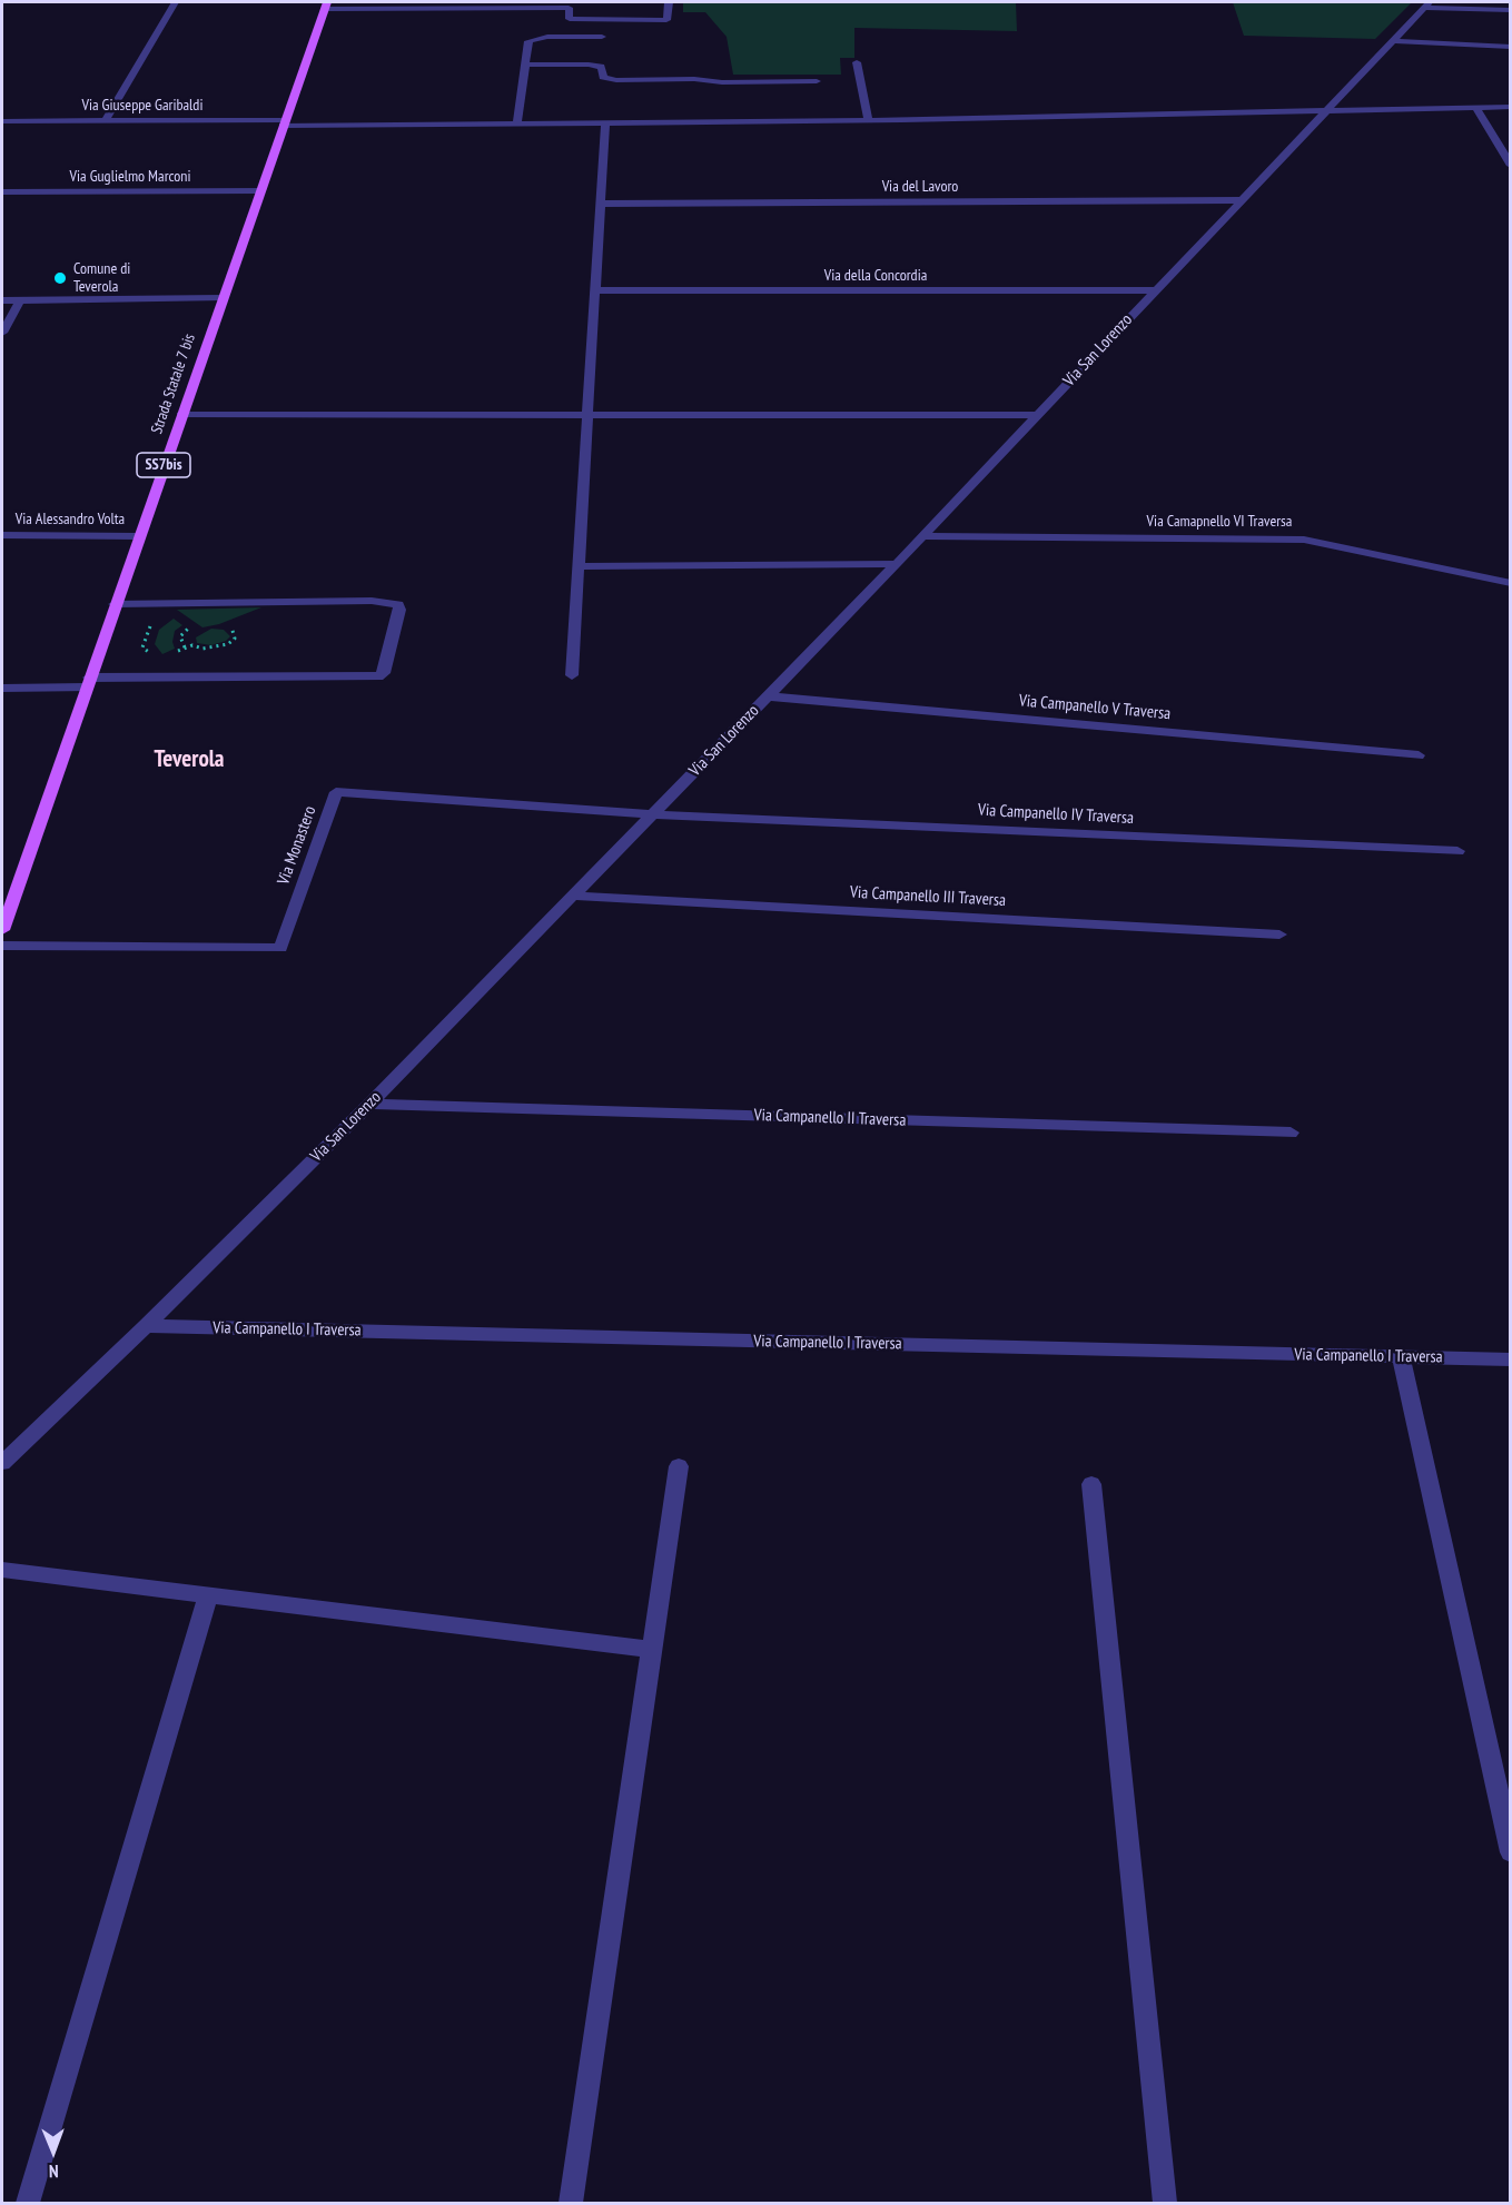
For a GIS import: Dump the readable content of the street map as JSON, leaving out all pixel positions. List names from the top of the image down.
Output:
{
  "streets": {
    "main road": ["Strada Statale 7 bis", "SS7bis"],
    "street": [
      "Via Giuseppe Garibaldi",
      "Via Guglielmo Marconi",
      "Via del Lavoro",
      "Via della Concordia",
      "Via San Lorenzo",
      "Via Alessandro Volta",
      "Via Camapnello VI Traversa",
      "Via Campanello V Traversa",
      "Via Campanello IV Traversa",
      "Via Monastero",
      "Via Campanello III Traversa",
      "Via Campanello II Traversa",
      "Via Campanello I Traversa"
    ]
  },
  "crossings": [
    ["Via Giuseppe Garibaldi", "Via San Lorenzo"],
    ["Via Giuseppe Garibaldi", "Strada Statale 7 bis"],
    ["Via Guglielmo Marconi", "Strada Statale 7 bis"],
    ["Via del Lavoro", "Via San Lorenzo"],
    ["Via della Concordia", "Via San Lorenzo"],
    ["Via San Lorenzo", "Via Camapnello VI Traversa"],
    ["Via San Lorenzo", "Via Campanello V Traversa"],
    ["Via San Lorenzo", "Via Campanello IV Traversa"],
    ["Via San Lorenzo", "Via Monastero"],
    ["Via San Lorenzo", "Via Campanello III Traversa"],
    ["Via San Lorenzo", "Via Campanello II Traversa"],
    ["Via San Lorenzo", "Via Campanello I Traversa"],
    ["Strada Statale 7 bis", "Via Alessandro Volta"],
    ["Via Campanello IV Traversa", "Via Monastero"]
  ],
  "districts": ["Teverola"],
  "places": ["Comune di Teverola"],
  "north": "bottom"
}
